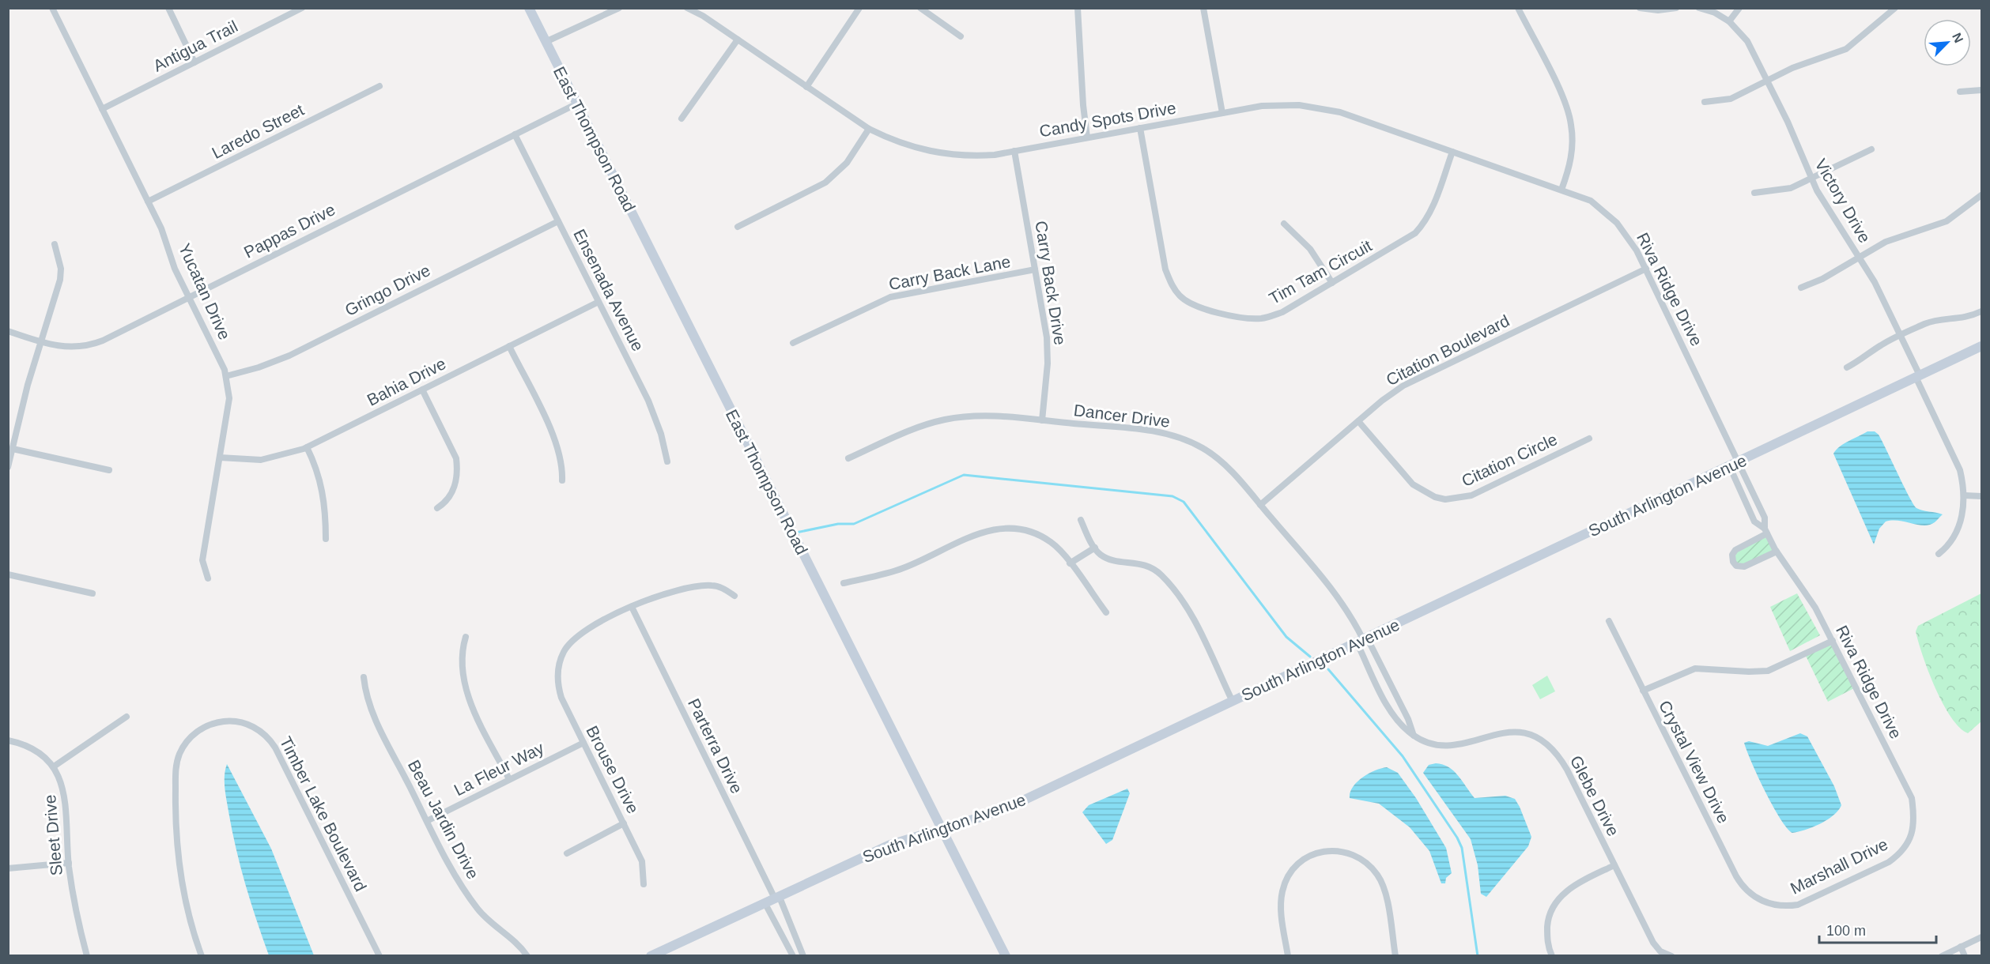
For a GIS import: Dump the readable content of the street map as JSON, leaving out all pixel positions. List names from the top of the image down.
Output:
{
  "streets": {
    "main road": ["East Thompson Road", "South Arlington Avenue"],
    "street": [
      "Antigua Trail",
      "Candy Spots Drive",
      "Laredo Street",
      "Victory Drive",
      "Pappas Drive",
      "Tim Tam Circuit",
      "Carry Back Lane",
      "Carry Back Drive",
      "Riva Ridge Drive",
      "Gringo Drive",
      "Ensenada Avenue",
      "Yucatan Drive",
      "Citation Boulevard",
      "Bahia Drive",
      "Dancer Drive",
      "Citation Circle",
      "Parterra Drive",
      "Crystal View Drive",
      "La Fleur Way",
      "Brouse Drive",
      "Glebe Drive",
      "Timber Lake Boulevard",
      "Beau Jardin Drive",
      "Sleet Drive",
      "Marshall Drive"
    ]
  },
  "crossings": [
    ["Antigua Trail", "Yucatan Drive"],
    ["Candy Spots Drive", "Tim Tam Circuit"],
    ["Candy Spots Drive", "Carry Back Drive"],
    ["Candy Spots Drive", "Riva Ridge Drive"],
    ["Laredo Street", "Yucatan Drive"],
    ["East Thompson Road", "Pappas Drive"],
    ["East Thompson Road", "South Arlington Avenue"],
    ["Victory Drive", "South Arlington Avenue"],
    ["Pappas Drive", "Ensenada Avenue"],
    ["Pappas Drive", "Yucatan Drive"],
    ["Carry Back Lane", "Carry Back Drive"],
    ["Carry Back Drive", "Dancer Drive"],
    ["Riva Ridge Drive", "Citation Boulevard"],
    ["Riva Ridge Drive", "South Arlington Avenue"],
    ["Riva Ridge Drive", "Marshall Drive"],
    ["Gringo Drive", "Ensenada Avenue"],
    ["Gringo Drive", "Yucatan Drive"],
    ["Ensenada Avenue", "Bahia Drive"],
    ["Yucatan Drive", "Bahia Drive"],
    ["Citation Boulevard", "Dancer Drive"],
    ["Citation Boulevard", "Citation Circle"],
    ["Dancer Drive", "South Arlington Avenue"],
    ["Dancer Drive", "Glebe Drive"],
    ["South Arlington Avenue", "Parterra Drive"],
    ["South Arlington Avenue", "Glebe Drive"],
    ["Parterra Drive", "Brouse Drive"],
    ["Crystal View Drive", "Marshall Drive"],
    ["La Fleur Way", "Brouse Drive"],
    ["La Fleur Way", "Beau Jardin Drive"]
  ],
  "scale_bar": "100 m",
  "north": "top right"
}
